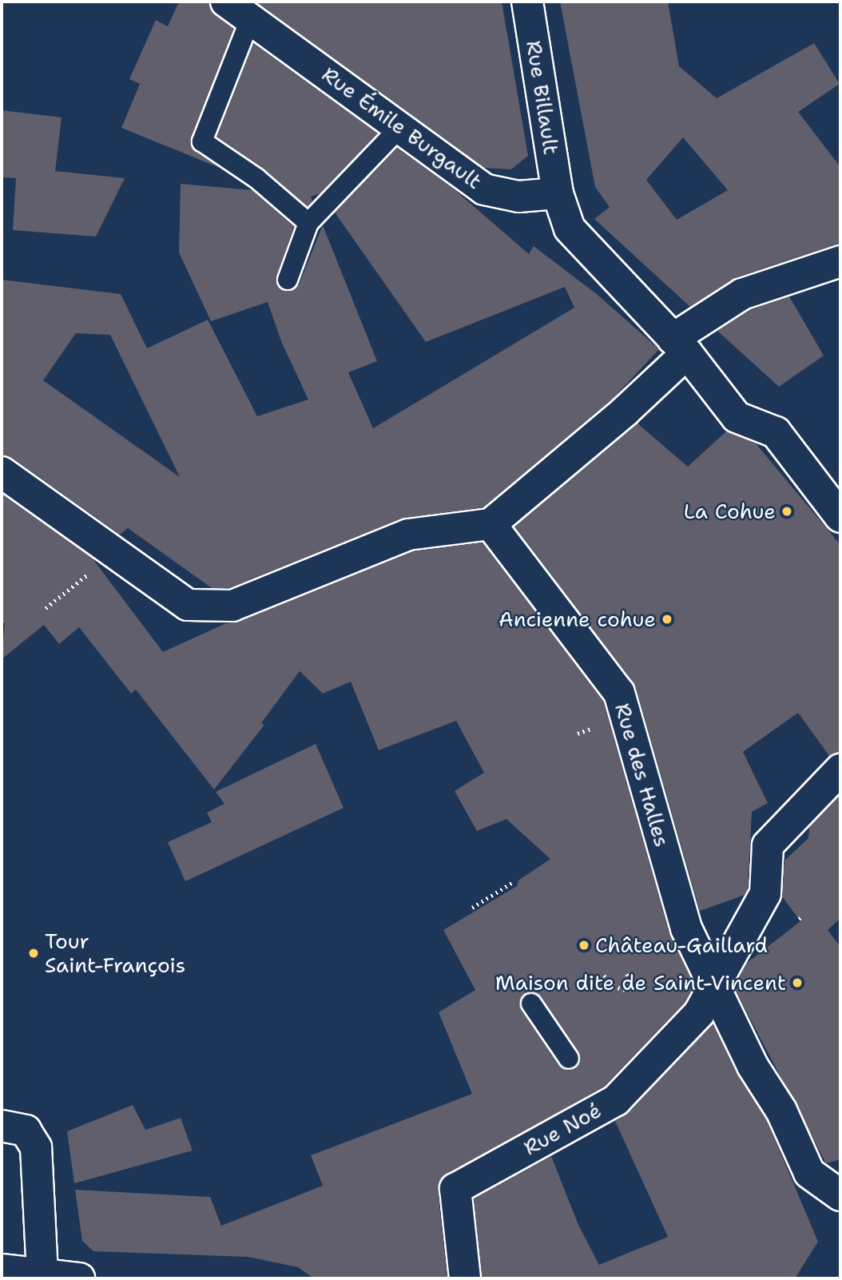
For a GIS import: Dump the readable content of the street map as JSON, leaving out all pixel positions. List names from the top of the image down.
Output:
{
  "streets": {
    "street": [
      "Rue Billault",
      "Rue Émile Burgault",
      "Rue des Halles",
      "Rue Noé"
    ]
  },
  "crossings": [
    ["Rue Billault", "Rue Émile Burgault"],
    ["Rue des Halles", "Rue Noé"]
  ],
  "places": [
    "La Cohue",
    "Ancienne cohue",
    "Château-Gaillard",
    "Tour Saint-François",
    "Maison dite de Saint-Vincent"
  ]
}
